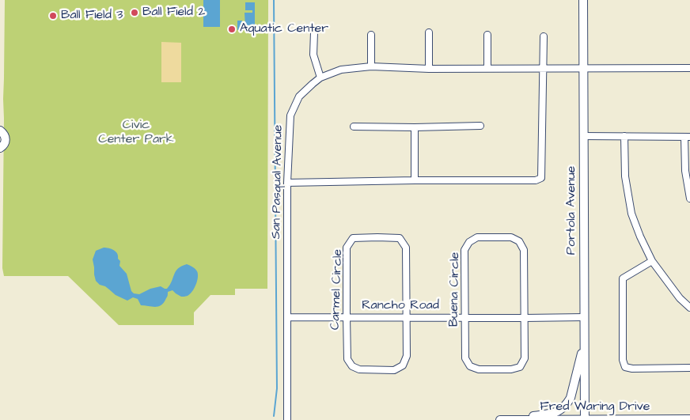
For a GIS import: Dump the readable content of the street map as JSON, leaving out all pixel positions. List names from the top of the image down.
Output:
{
  "streets": {
    "main road": ["Portola Avenue", "Fred Waring Drive"],
    "street": [
      "San Pasqual Avenue",
      "Carmel Circle",
      "Buena Circle",
      "Rancho Road"
    ]
  },
  "crossings": [
    ["San Pasqual Avenue", "Portola Avenue"],
    ["San Pasqual Avenue", "Rancho Road"],
    ["Portola Avenue", "Rancho Road"],
    ["Portola Avenue", "Fred Waring Drive"],
    ["Carmel Circle", "Rancho Road"],
    ["Buena Circle", "Rancho Road"]
  ],
  "parks": ["Civic Center Park"],
  "places": ["Ball Field 2", "Ball Field 3", "Aquatic Center"]
}
